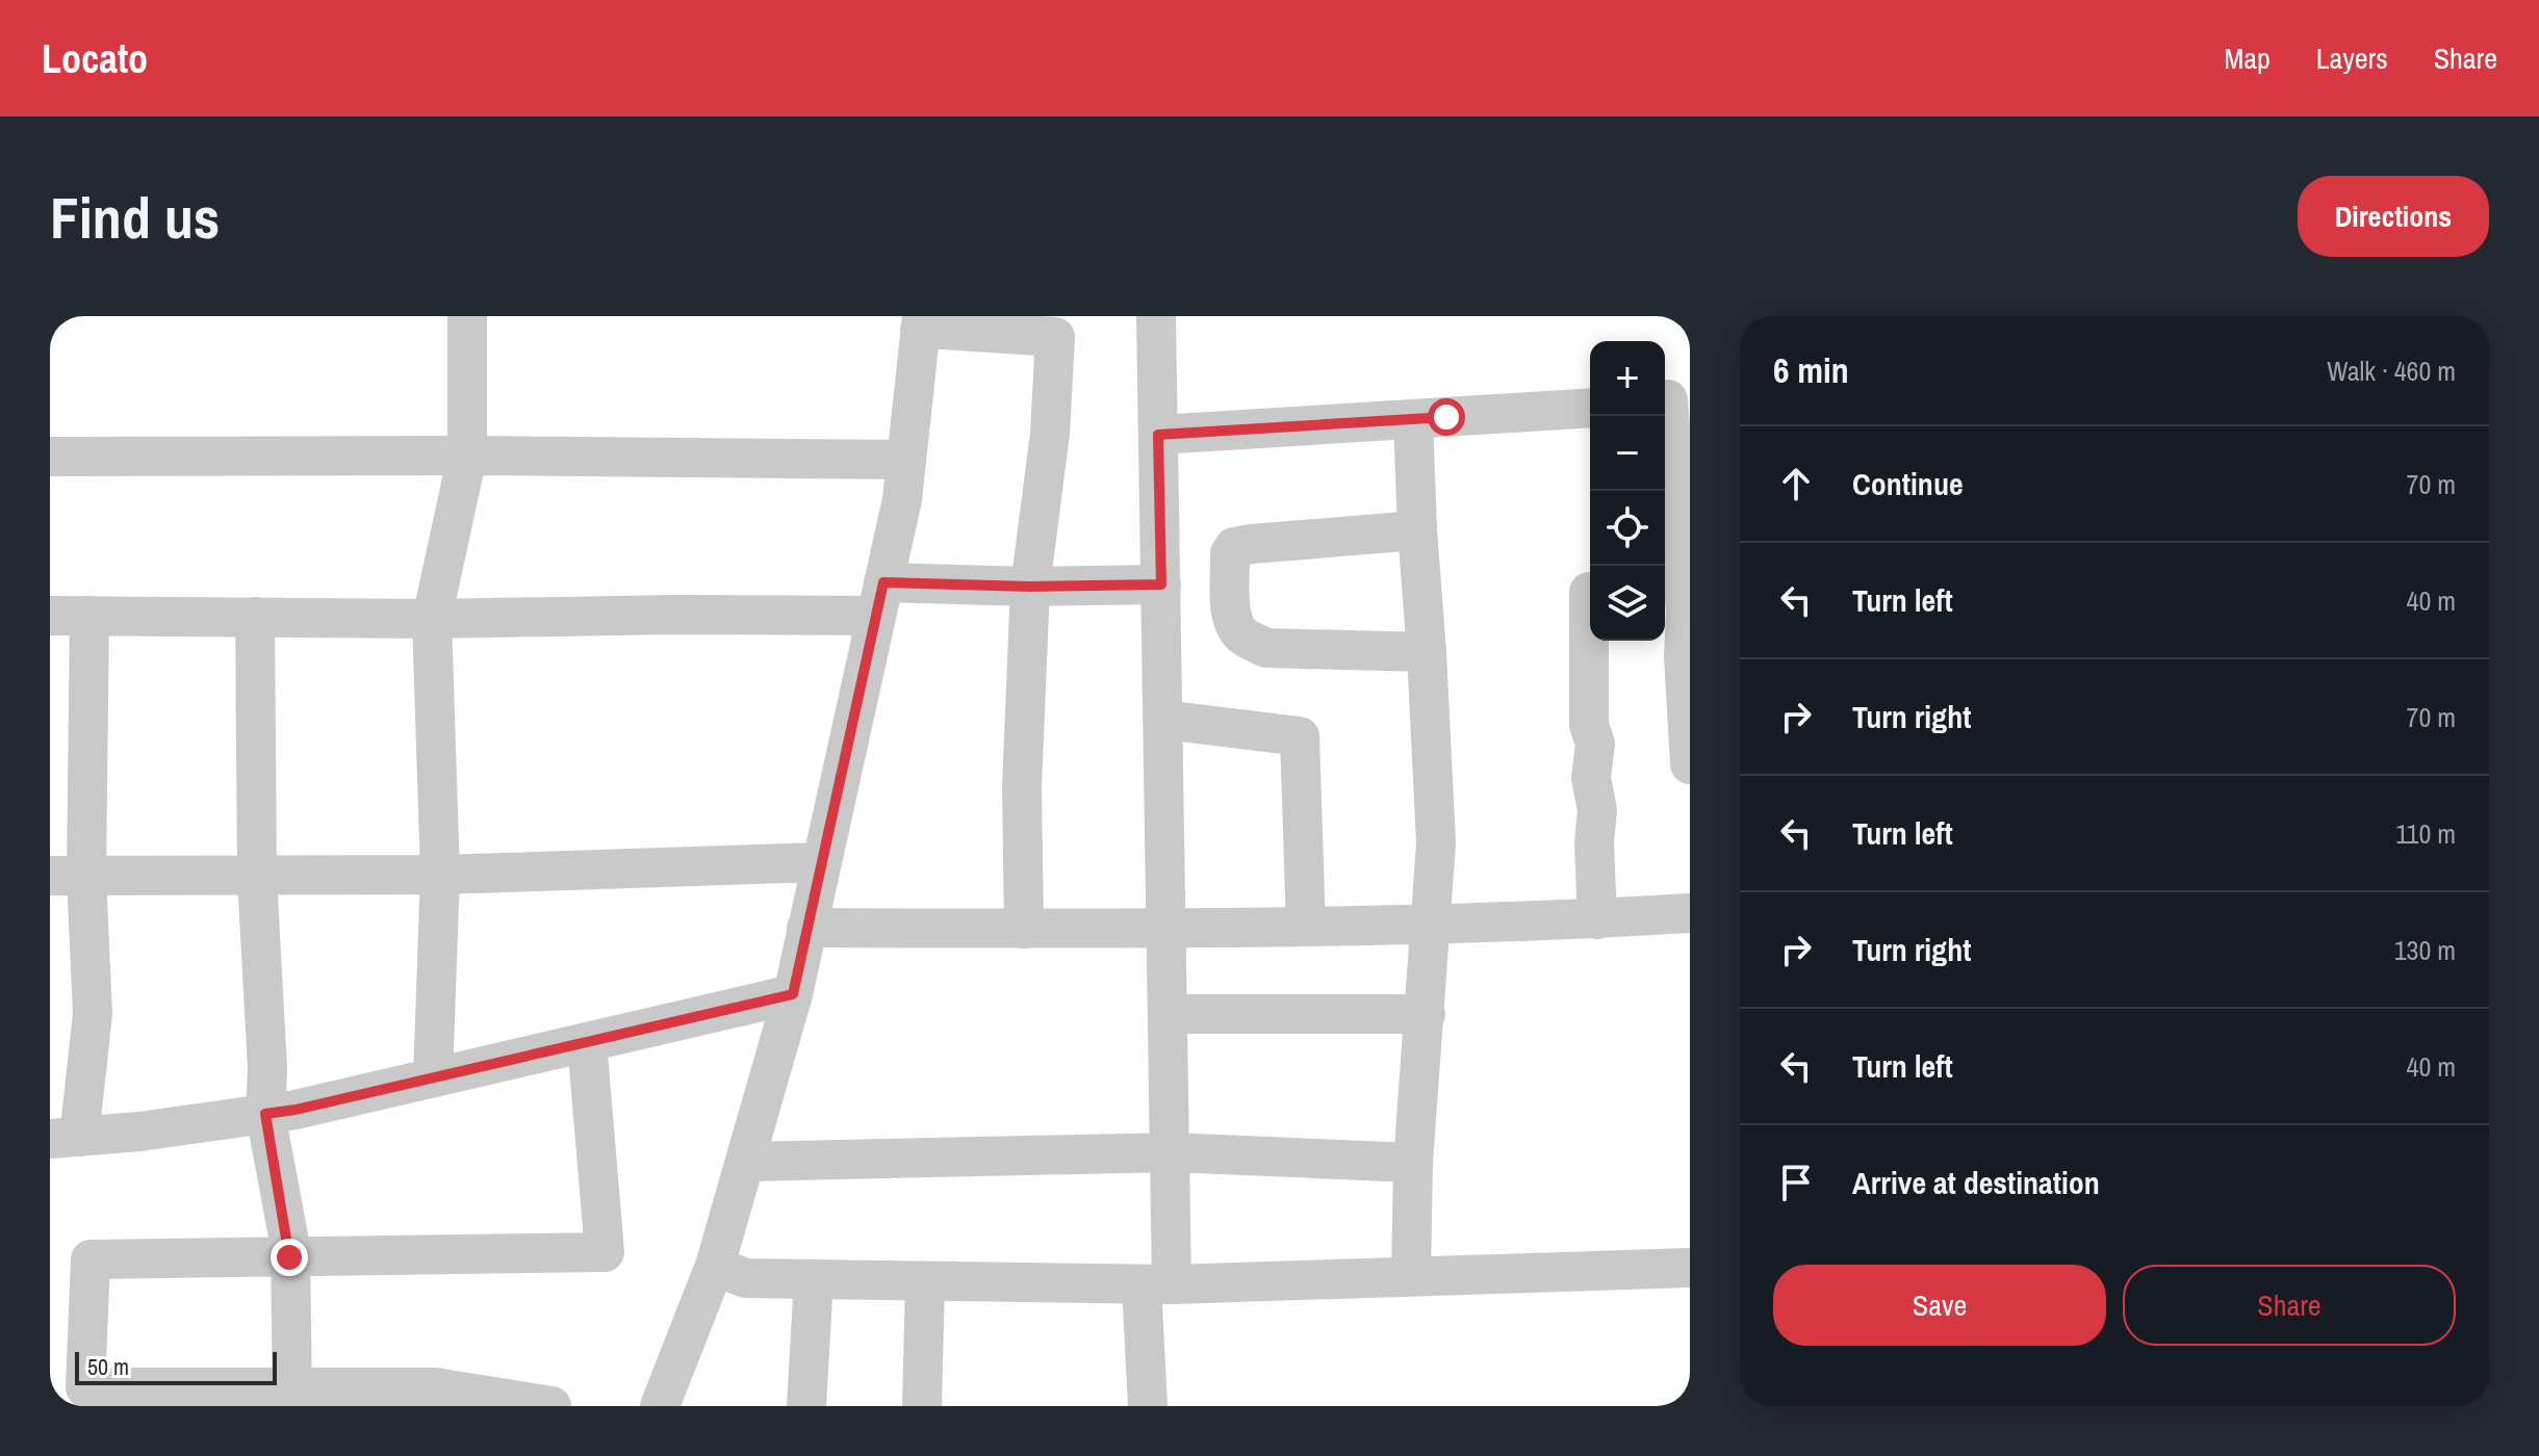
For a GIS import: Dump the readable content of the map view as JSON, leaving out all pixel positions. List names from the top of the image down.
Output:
{
  "scale_bar": "50 m",
  "page": {
    "header": "Locato",
    "nav": ["Map", "Layers", "Share"],
    "buttons": [
      "Directions",
      ["Save", "Share"]
    ],
    "title": "Find us",
    "heading": ["6 min", "Walk · 460 m"],
    "map_buttons": ["+", "−"],
    "list": [
      ["Continue", "70 m"],
      ["Turn left", "40 m"],
      ["Turn right", "70 m"],
      ["Turn left", "110 m"],
      ["Turn right", "130 m"],
      ["Turn left", "40 m"],
      "Arrive at destination"
    ],
    "scale": "50 m"
  }
}
